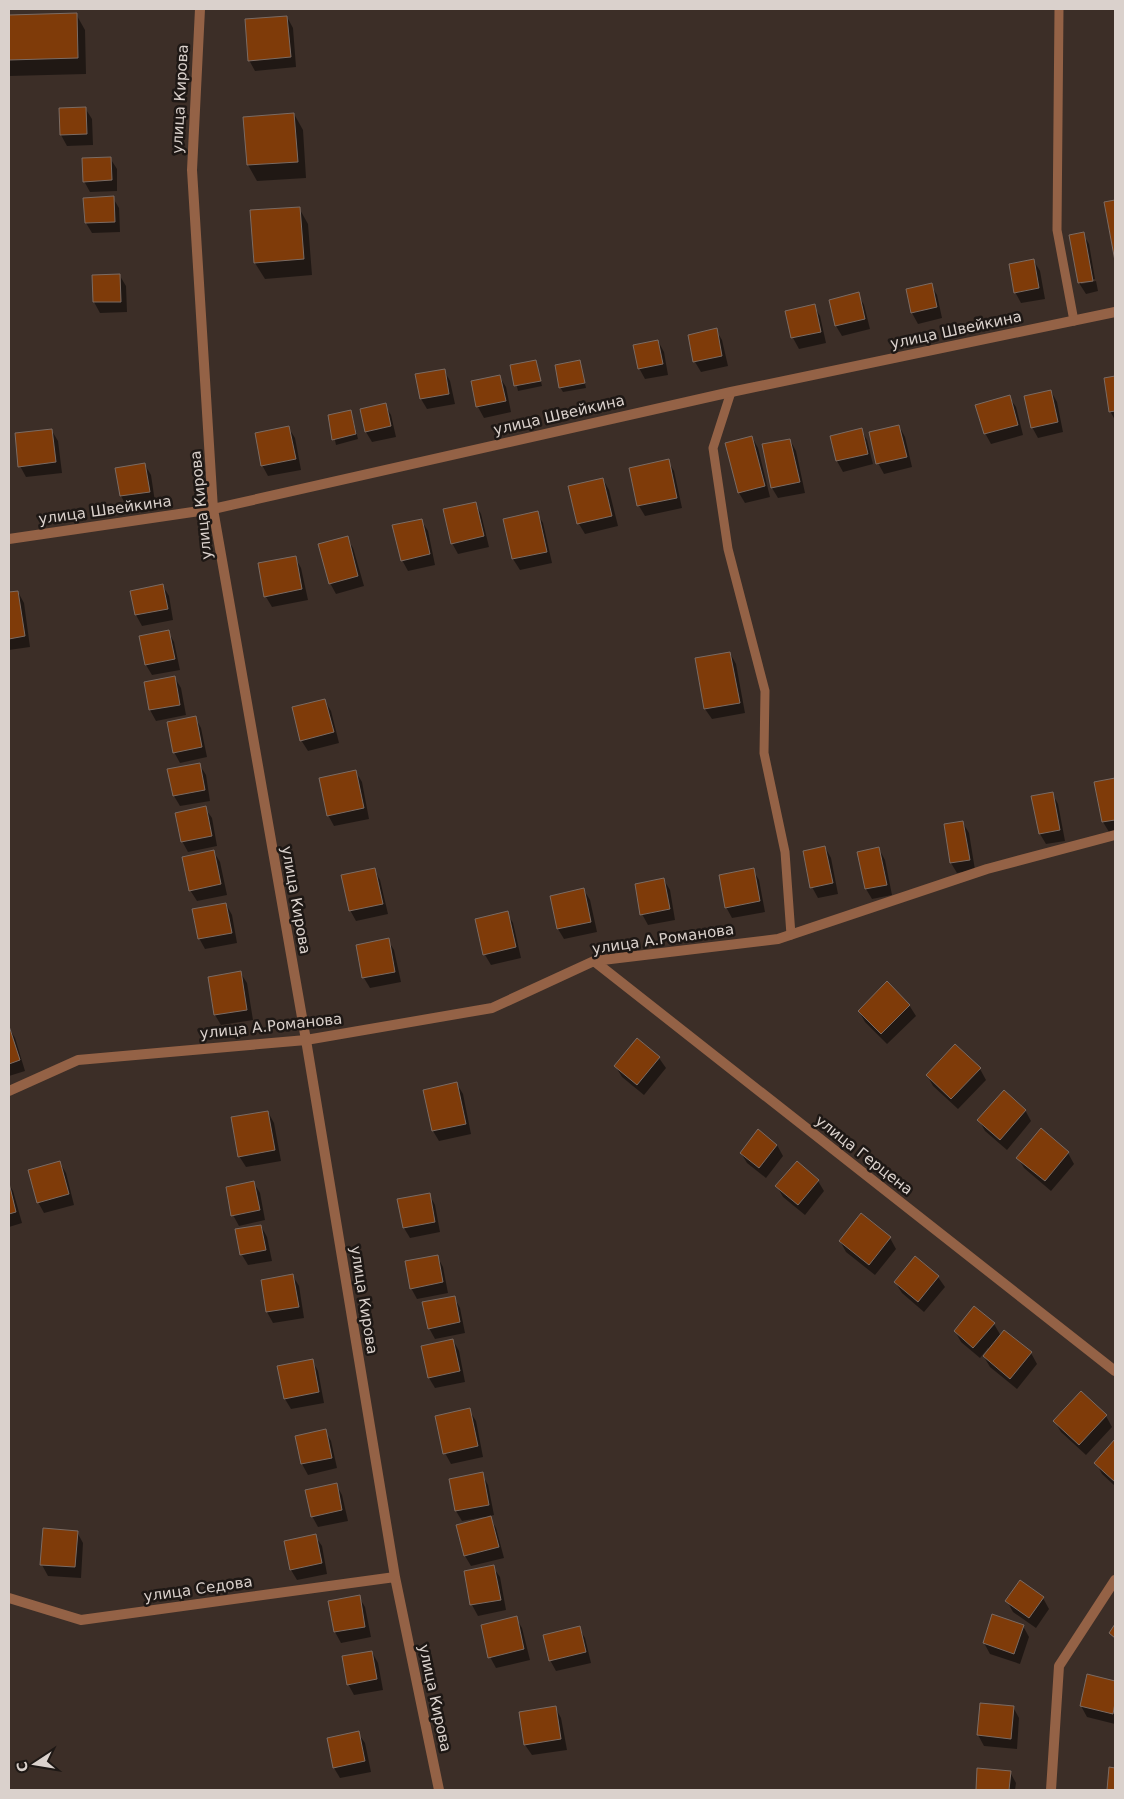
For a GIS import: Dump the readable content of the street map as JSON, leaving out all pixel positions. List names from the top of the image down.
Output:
{
  "streets": {
    "street": [
      "улица Кирова",
      "улица Швейкина",
      "улица А.Романова",
      "улица Герцена",
      "улица Седова"
    ]
  },
  "crossings": [
    ["улица Кирова", "улица Швейкина"],
    ["улица Кирова", "улица А.Романова"],
    ["улица Кирова", "улица Седова"],
    ["улица А.Романова", "улица Герцена"]
  ],
  "north": "left"
}
